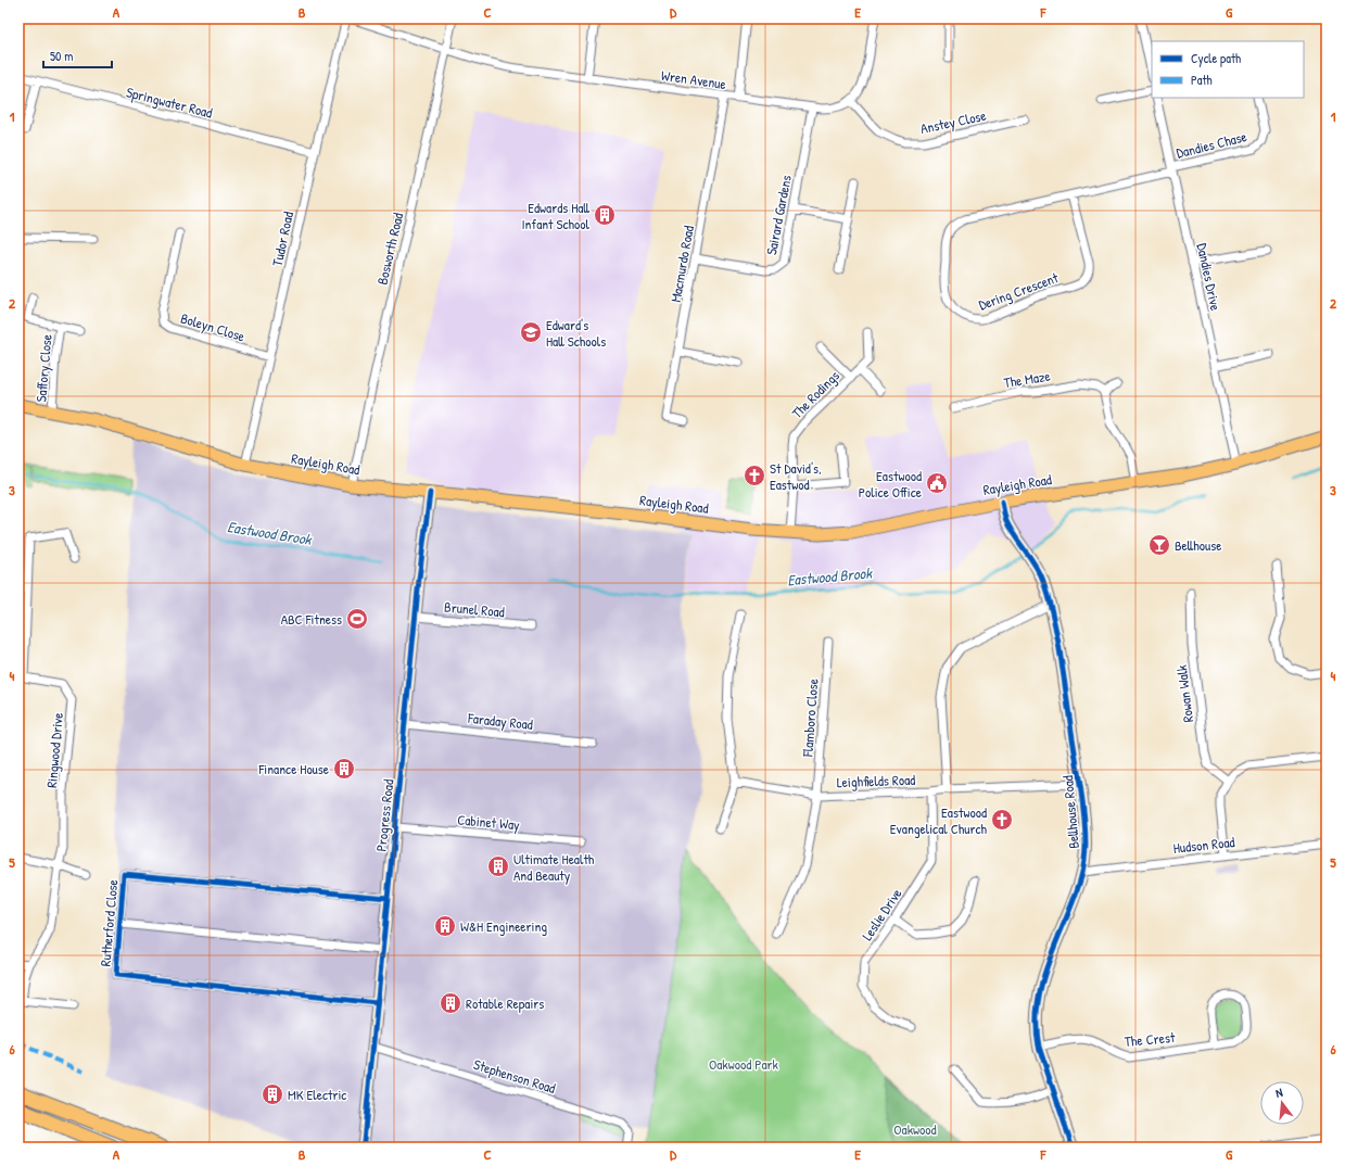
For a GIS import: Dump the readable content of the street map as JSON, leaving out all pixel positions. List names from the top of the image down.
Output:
{
  "streets": {
    "main road": ["Rayleigh Road"],
    "street": [
      "Wren Avenue",
      "Springwater Road",
      "Anstey Close",
      "Dandies Chase",
      "Sairard Gardens",
      "Tudor Road",
      "Bosworth Road",
      "Macmurdo Road",
      "Dandies Drive",
      "Dering Crescent",
      "Boleyn Close",
      "Saffory Close",
      "The Maze",
      "The Rodings",
      "Brunel Road",
      "Rowan Walk",
      "Flamboro Close",
      "Faraday Road",
      "Ringwood Drive",
      "Leighfields Road",
      "Bellhouse Road",
      "Progress Road",
      "Cabinet Way",
      "Hudson Road",
      "Leslie Drive",
      "Rutherford Close",
      "The Crest",
      "Stephenson Road"
    ]
  },
  "crossings": [
    ["Wren Avenue", "Anstey Close"],
    ["Wren Avenue", "Sairard Gardens"],
    ["Wren Avenue", "Bosworth Road"],
    ["Wren Avenue", "Macmurdo Road"],
    ["Springwater Road", "Tudor Road"],
    ["Dandies Chase", "Dandies Drive"],
    ["Dandies Chase", "Dering Crescent"],
    ["Sairard Gardens", "Macmurdo Road"],
    ["Tudor Road", "Boleyn Close"],
    ["Tudor Road", "Rayleigh Road"],
    ["Bosworth Road", "Rayleigh Road"],
    ["Dandies Drive", "Dering Crescent"],
    ["Dandies Drive", "Rayleigh Road"],
    ["Saffory Close", "Rayleigh Road"],
    ["The Rodings", "Rayleigh Road"],
    ["Rayleigh Road", "Bellhouse Road"],
    ["Rayleigh Road", "Progress Road"],
    ["Brunel Road", "Progress Road"],
    ["Flamboro Close", "Leighfields Road"],
    ["Faraday Road", "Progress Road"],
    ["Leighfields Road", "Bellhouse Road"],
    ["Leighfields Road", "Leslie Drive"],
    ["Bellhouse Road", "Hudson Road"],
    ["Bellhouse Road", "The Crest"],
    ["Progress Road", "Cabinet Way"],
    ["Progress Road", "Rutherford Close"],
    ["Progress Road", "Stephenson Road"]
  ],
  "water": ["Eastwood Brook"],
  "parks": ["Oakwood Park", "Oakwood"],
  "places": {
    "building": [
      "Edwards Hall Infant School",
      "Finance House",
      "Ultimate Health And Beauty",
      "W&H Engineering",
      "Rotable Repairs",
      "MK Electric"
    ],
    "school or university": ["Edward's Hall Schools"],
    "church": ["St David's, Eastwod", "Eastwood Evangelical Church"],
    "public building": ["Eastwood Police Office"],
    "bar": ["Bellhouse"],
    "sports": ["ABC Fitness"]
  },
  "legend": ["Cycle path", "Path"],
  "scale_bar": "50 m",
  "north": "top",
  "grid": {
    "columns": [
      "A",
      "B",
      "C",
      "D",
      "E",
      "F",
      "G"
    ],
    "rows": [
      "1",
      "2",
      "3",
      "4",
      "5",
      "6"
    ]
  }
}
